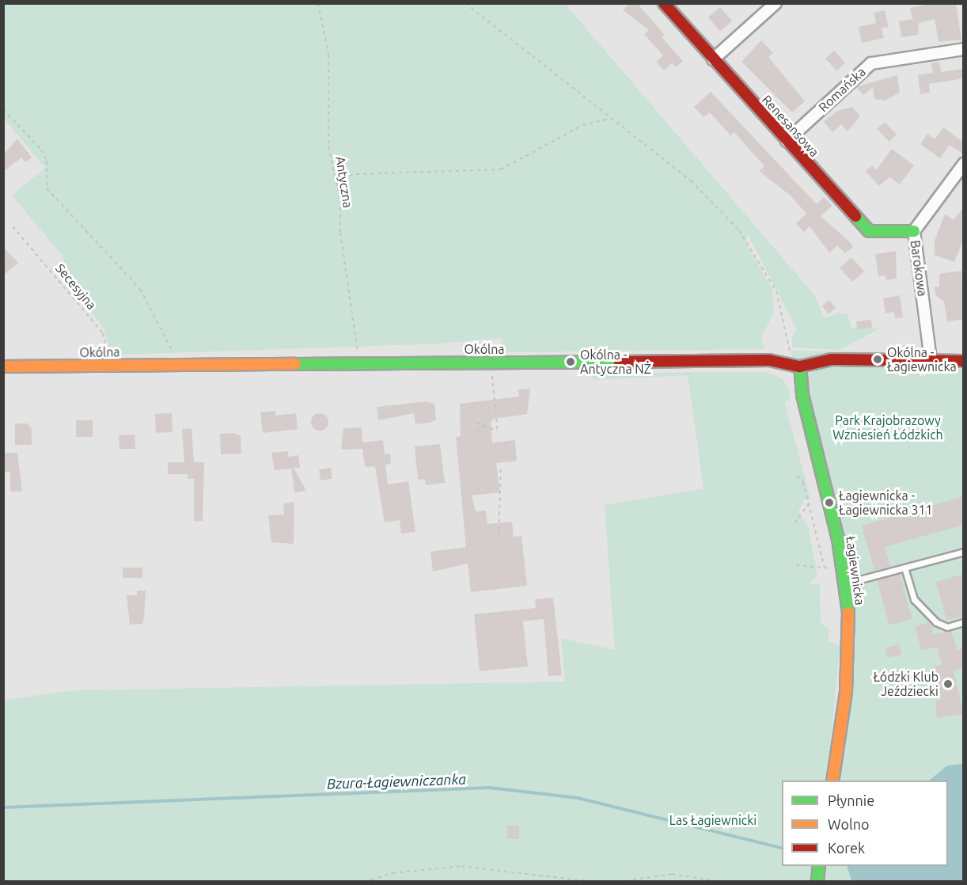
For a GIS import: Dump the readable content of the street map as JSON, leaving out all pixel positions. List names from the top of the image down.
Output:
{
  "streets": {
    "street": [
      "Romańska",
      "Renesansowa",
      "Barokowa",
      "Okólna",
      "Łagiewnicka"
    ],
    "path": ["Antyczna", "Secesyjna"]
  },
  "crossings": [
    ["Romańska", "Renesansowa"],
    ["Renesansowa", "Barokowa"],
    ["Antyczna", "Okólna"],
    ["Barokowa", "Okólna"],
    ["Secesyjna", "Okólna"],
    ["Okólna", "Łagiewnicka"]
  ],
  "water": ["Bzura-Łagiewniczanka"],
  "parks": ["Park Krajobrazowy Wzniesień Łódzkich", "Las Łagiewnicki"],
  "places": [
    "Okólna - Łagiewnicka",
    "Okólna - Antyczna NŻ",
    "Łagiewnicka - Łagiewnicka 311",
    "Łódzki Klub Jeździecki"
  ],
  "legend": ["Płynnie", "Wolno", "Korek"]
}
